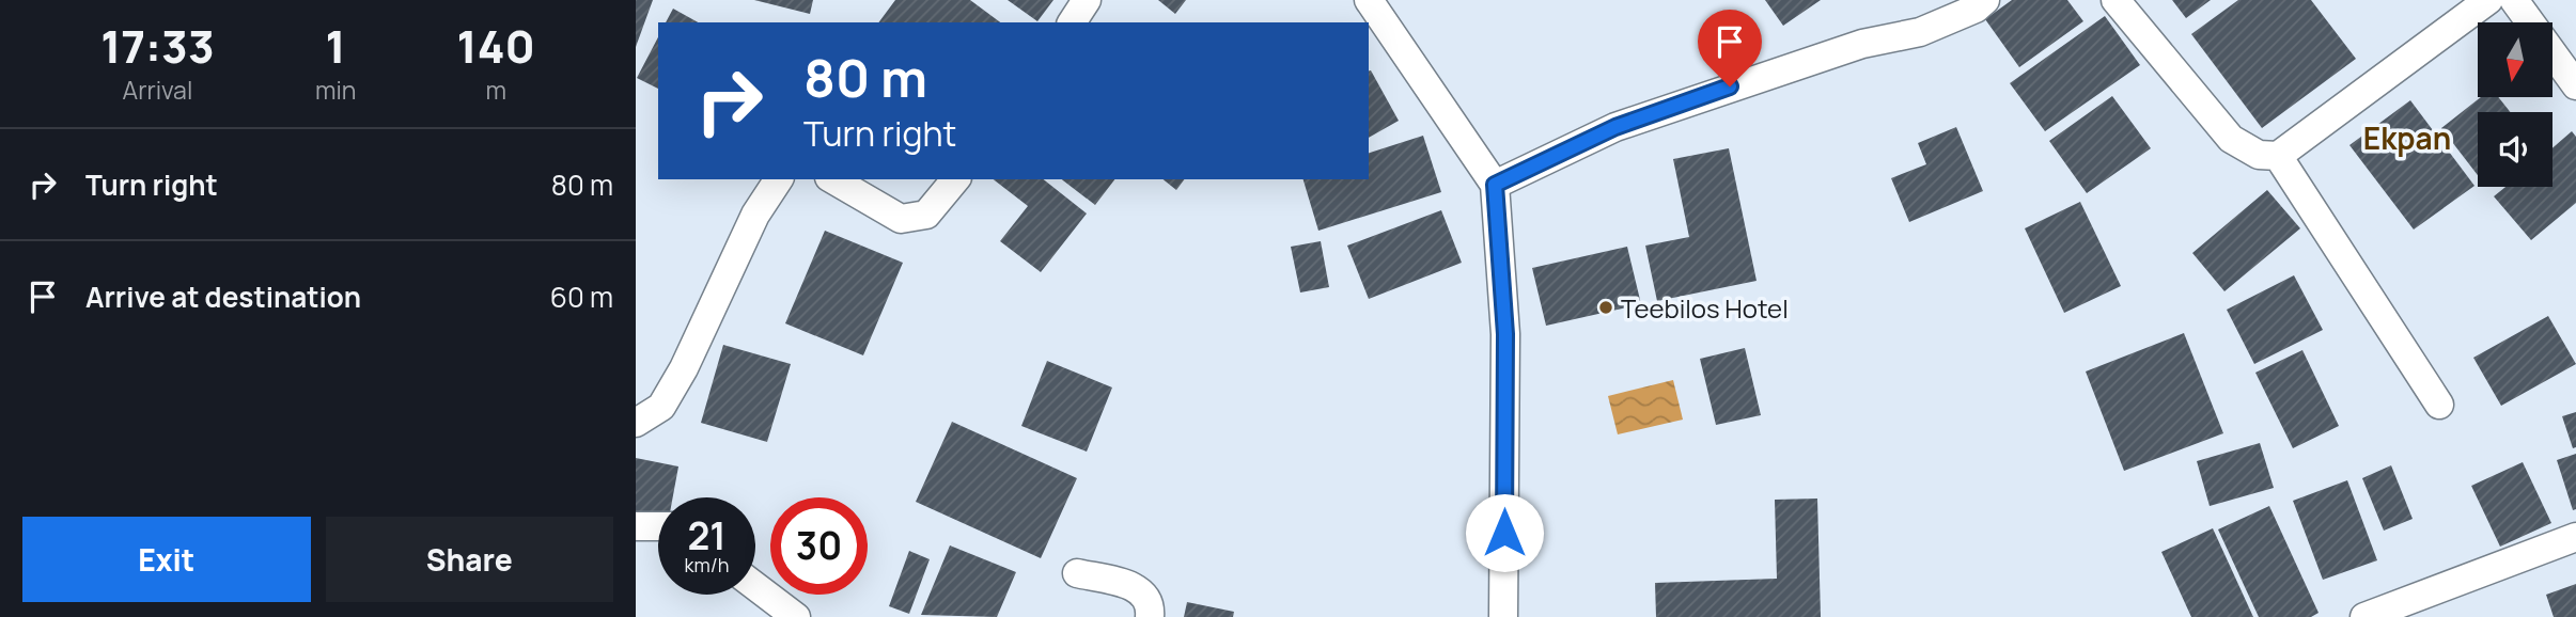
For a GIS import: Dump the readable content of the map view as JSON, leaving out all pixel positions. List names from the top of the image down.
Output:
{
  "districts": ["Ekpan"],
  "places": ["Teebilos Hotel"],
  "north": "bottom",
  "page": {
    "eta": [
      "17:33",
      "Arrival",
      "1",
      "min",
      "140",
      "m"
    ],
    "turn": ["80 m", "Turn right"],
    "list": [
      {
        "name": "Turn right",
        "value": "80 m"
      },
      {
        "name": "Arrive at destination",
        "value": "60 m"
      }
    ],
    "speed": "21 km/h",
    "limit": "30",
    "buttons": ["Exit", "Share"]
  }
}
